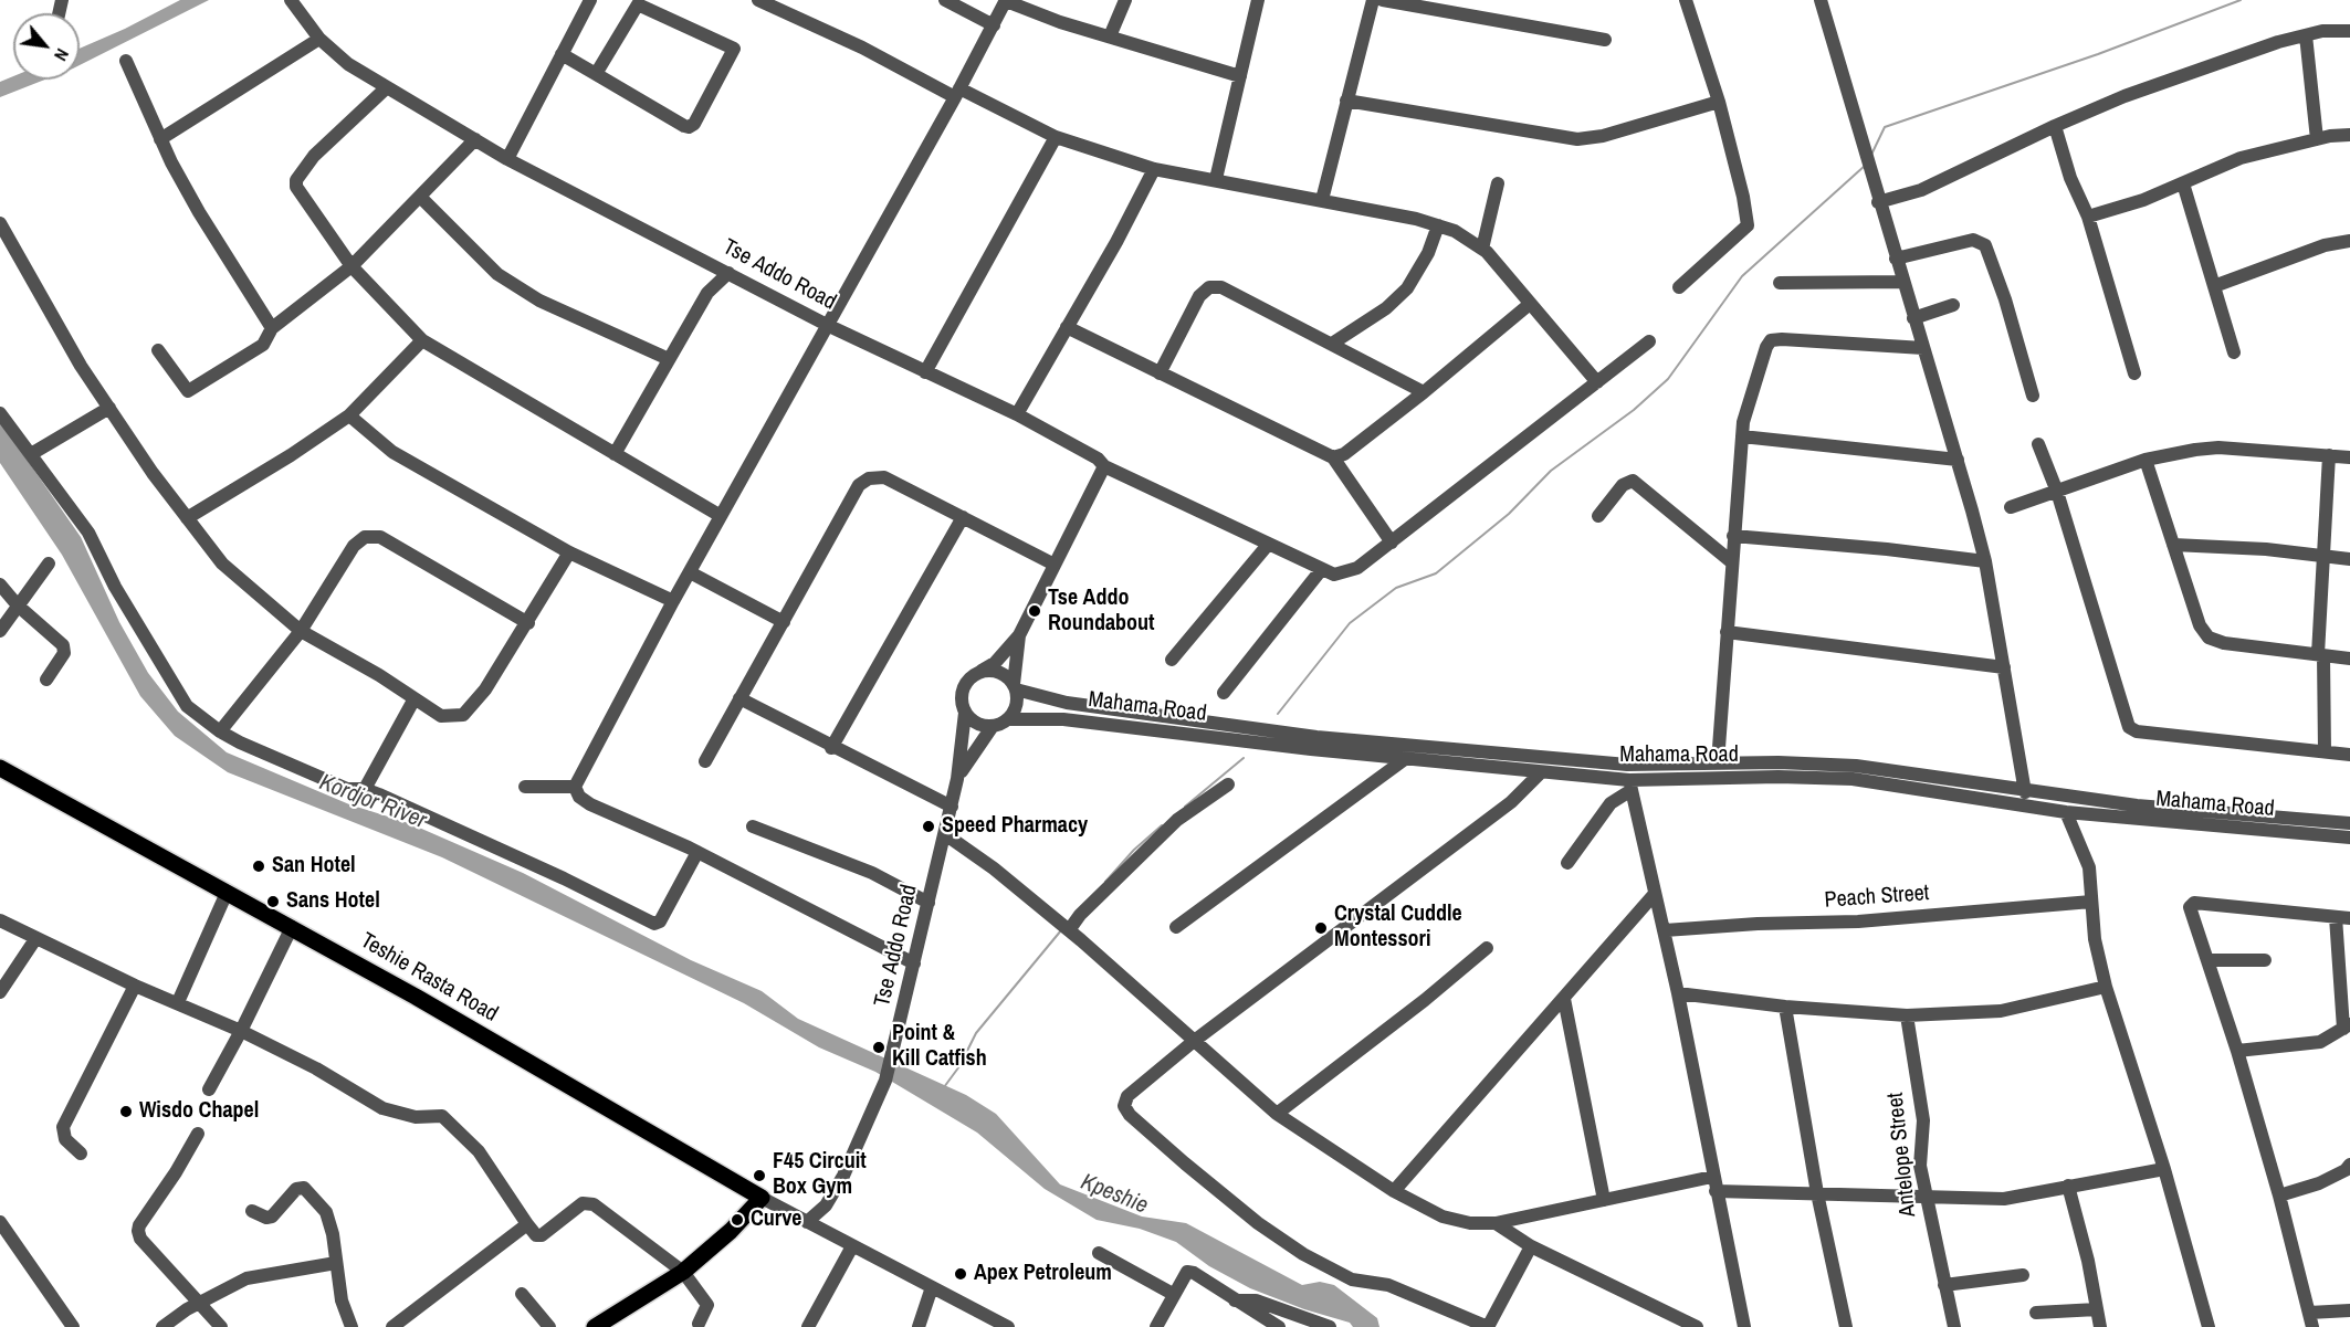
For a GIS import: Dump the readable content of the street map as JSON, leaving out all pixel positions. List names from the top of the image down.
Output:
{
  "streets": {
    "main road": ["Teshie Rasta Road"],
    "street": [
      "Tse Addo Road",
      "Mahama Road",
      "Peach Street",
      "Antelope Street"
    ]
  },
  "crossings": [
    ["Tse Addo Road", "Mahama Road"]
  ],
  "water": ["Kordjor River", "Kpeshie"],
  "places": [
    "Tse Addo Roundabout",
    "Speed Pharmacy",
    "San Hotel",
    "Sans Hotel",
    "Crystal Cuddle Montessori",
    "Point & Kill Catfish",
    "Wisdo Chapel",
    "F45 Circuit Box Gym",
    "Curve",
    "Apex Petroleum"
  ],
  "north": "bottom right"
}
